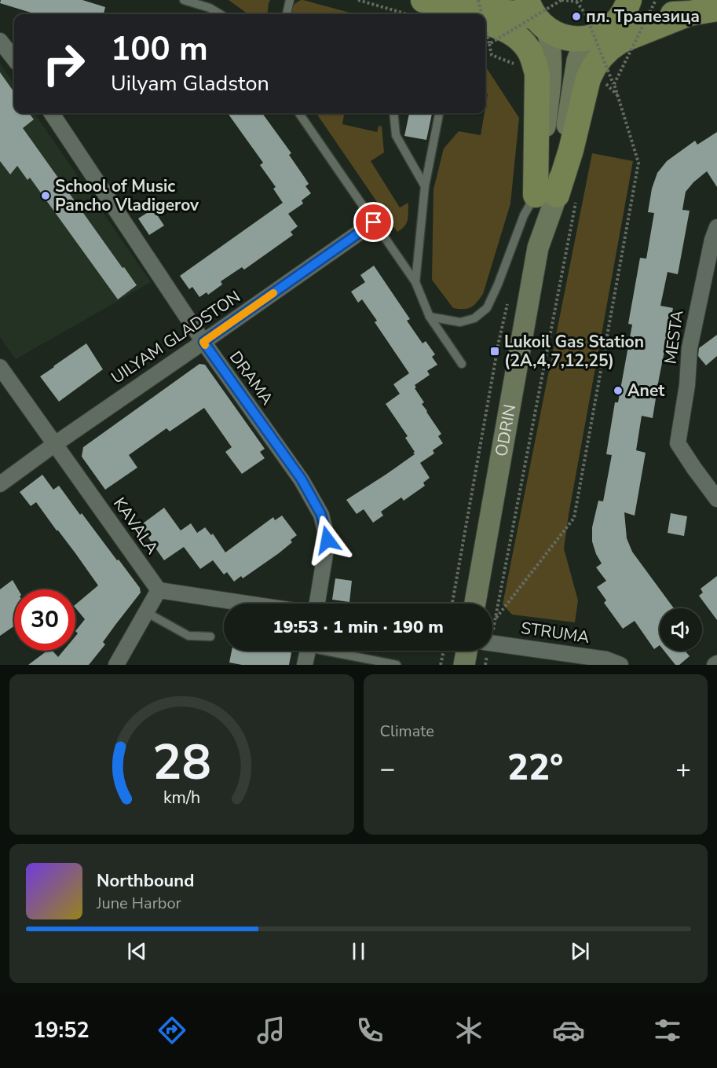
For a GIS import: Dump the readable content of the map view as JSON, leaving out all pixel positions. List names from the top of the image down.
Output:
{
  "streets": {
    "main road": ["ODRIN"],
    "street": [
      "UILYAM GLADSTON",
      "MESTA",
      "DRAMA",
      "KAVALA",
      "STRUMA"
    ]
  },
  "crossings": [
    ["UILYAM GLADSTON", "DRAMA"],
    ["UILYAM GLADSTON", "KAVALA"]
  ],
  "places": {
    "other": ["пл. Трапезица", "School of Music Pancho Vladigerov", "Anet"],
    "transit": ["Lukoil Gas Station (2A,4,7,12,25)"]
  },
  "page": {
    "turn": ["100 m", "Uilyam Gladston"],
    "limit": "30",
    "trip": "19:53 · 1 min · 190 m",
    "tile": "Climate",
    "heat": ["−", "22°", "+"],
    "song": ["Northbound", "June Harbor"],
    "tabs": "19:52",
    "gauge": ["28", "km/h"]
  }
}
